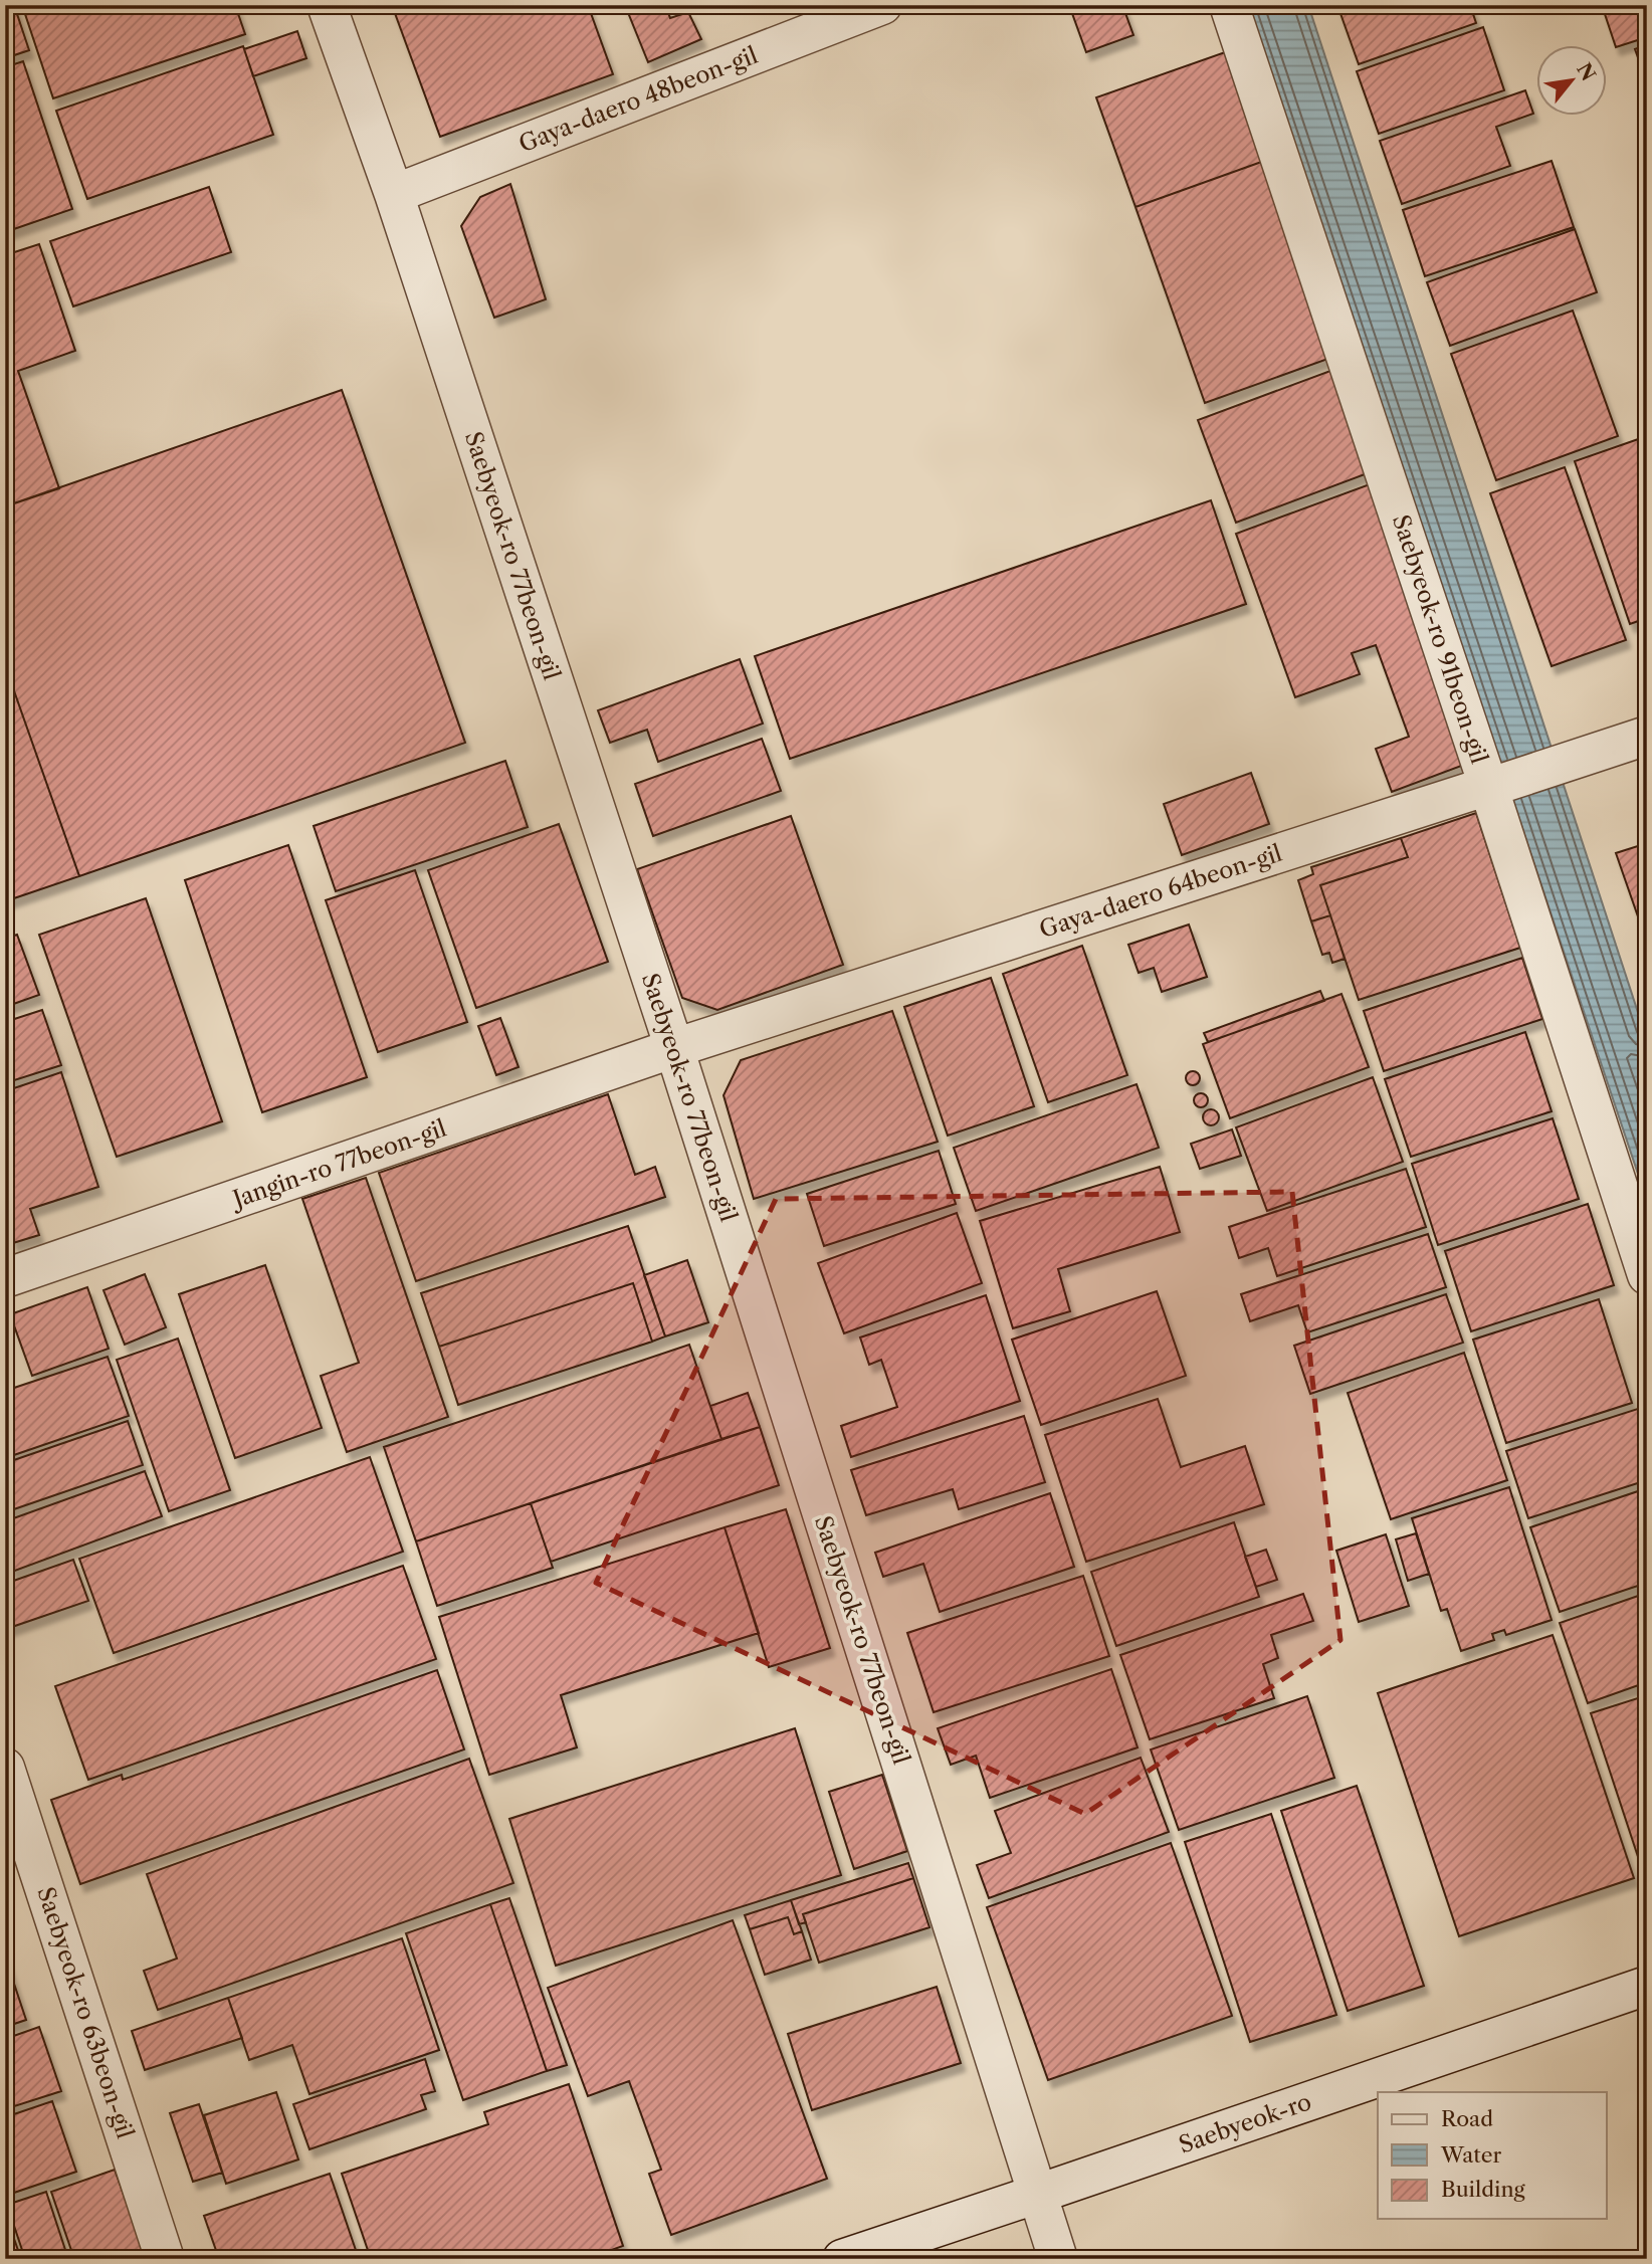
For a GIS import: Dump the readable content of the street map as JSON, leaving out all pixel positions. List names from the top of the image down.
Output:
{
  "streets": {
    "street": [
      "Gaya-daero 48beon-gil",
      "Saebyeok-ro 77beon-gil",
      "Saebyeok-ro 91beon-gil",
      "Gaya-daero 64beon-gil",
      "Jangin-ro 77beon-gil",
      "Saebyeok-ro 63beon-gil",
      "Saebyeok-ro"
    ]
  },
  "crossings": [
    ["Gaya-daero 48beon-gil", "Saebyeok-ro 77beon-gil"],
    ["Saebyeok-ro 77beon-gil", "Gaya-daero 64beon-gil"],
    ["Saebyeok-ro 77beon-gil", "Jangin-ro 77beon-gil"],
    ["Saebyeok-ro 77beon-gil", "Saebyeok-ro"],
    ["Saebyeok-ro 91beon-gil", "Gaya-daero 64beon-gil"],
    ["Gaya-daero 64beon-gil", "Jangin-ro 77beon-gil"]
  ],
  "legend": ["Road", "Water", "Building"],
  "north": "top right"
}
